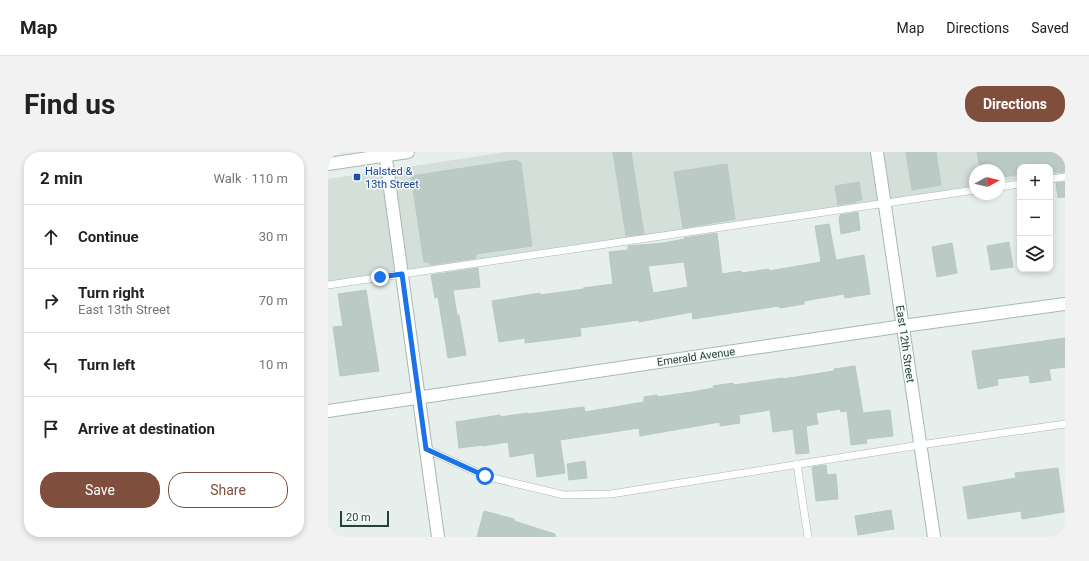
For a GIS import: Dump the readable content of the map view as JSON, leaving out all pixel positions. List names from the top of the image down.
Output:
{
  "streets": {
    "street": ["East 12th Street", "Emerald Avenue"]
  },
  "crossings": [
    ["East 12th Street", "Emerald Avenue"]
  ],
  "places": {
    "transit": ["Halsted & 13th Street"]
  },
  "scale_bar": "20 m",
  "north": "right",
  "page": {
    "header": "Map",
    "nav": ["Map", "Directions", "Saved"],
    "buttons": [
      "Directions",
      ["Save", "Share"]
    ],
    "title": "Find us",
    "heading": ["2 min", "Walk · 110 m"],
    "map_buttons": ["+", "−"],
    "list": [
      ["Continue", "30 m"],
      ["Turn right", "East 13th Street", "70 m"],
      ["Turn left", "10 m"],
      "Arrive at destination"
    ],
    "scale": "20 m"
  }
}
